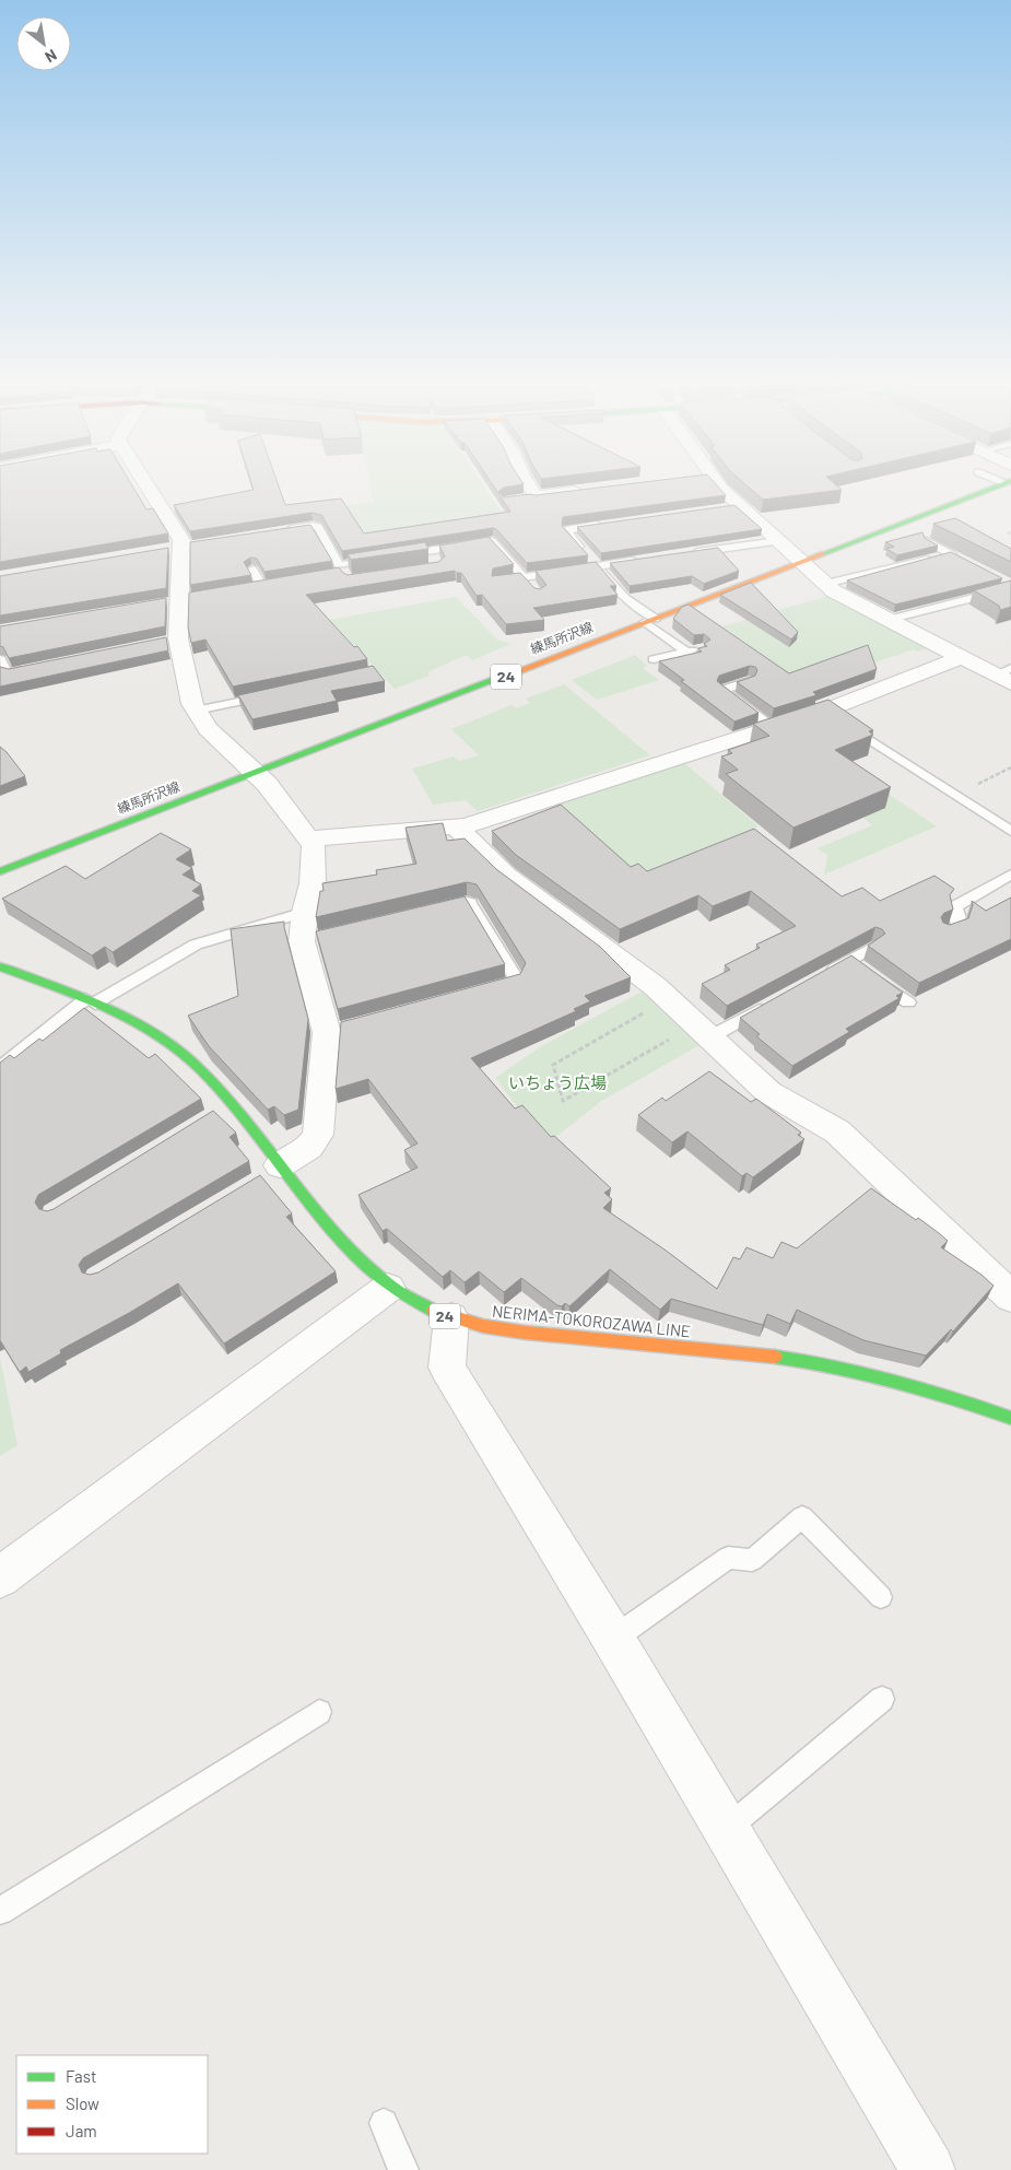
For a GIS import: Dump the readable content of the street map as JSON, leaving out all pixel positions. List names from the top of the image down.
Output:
{
  "streets": {
    "main road": ["練馬所沢線", "24", "NERIMA-TOKOROZAWA LINE"]
  },
  "parks": ["いちょう広場"],
  "legend": ["Fast", "Slow", "Jam"],
  "north": "bottom right"
}
